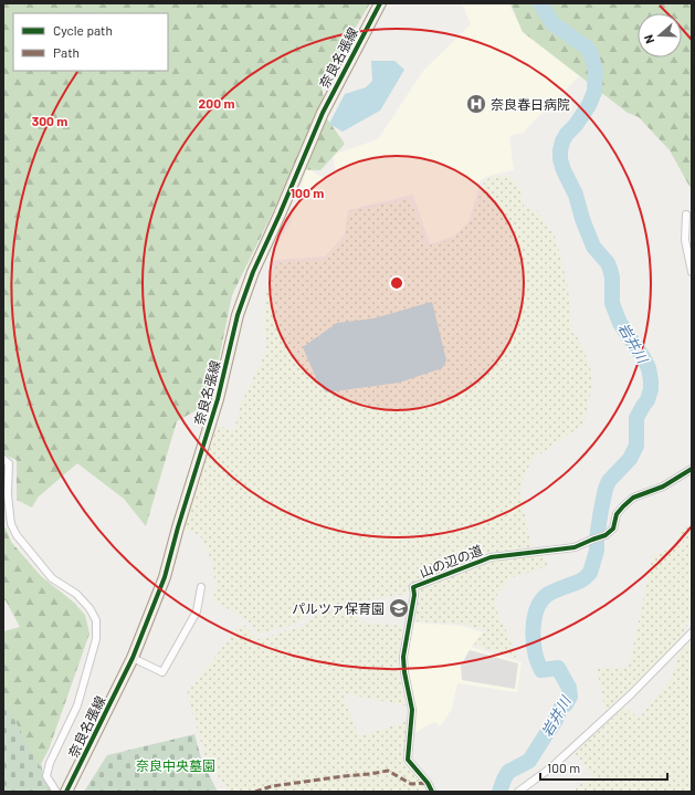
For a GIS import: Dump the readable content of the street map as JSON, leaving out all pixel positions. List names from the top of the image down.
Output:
{
  "streets": {
    "main road": ["奈良名張線"],
    "street": ["山の辺の道"]
  },
  "water": ["岩井川"],
  "parks": ["奈良中央墓園"],
  "places": {
    "hospital": ["奈良春日病院"],
    "school or university": ["パルツァ保育園"]
  },
  "legend": ["Cycle path", "Path"],
  "scale_bar": "100 m",
  "north": "left",
  "rings": ["200 m", "300 m", "100 m"]
}
